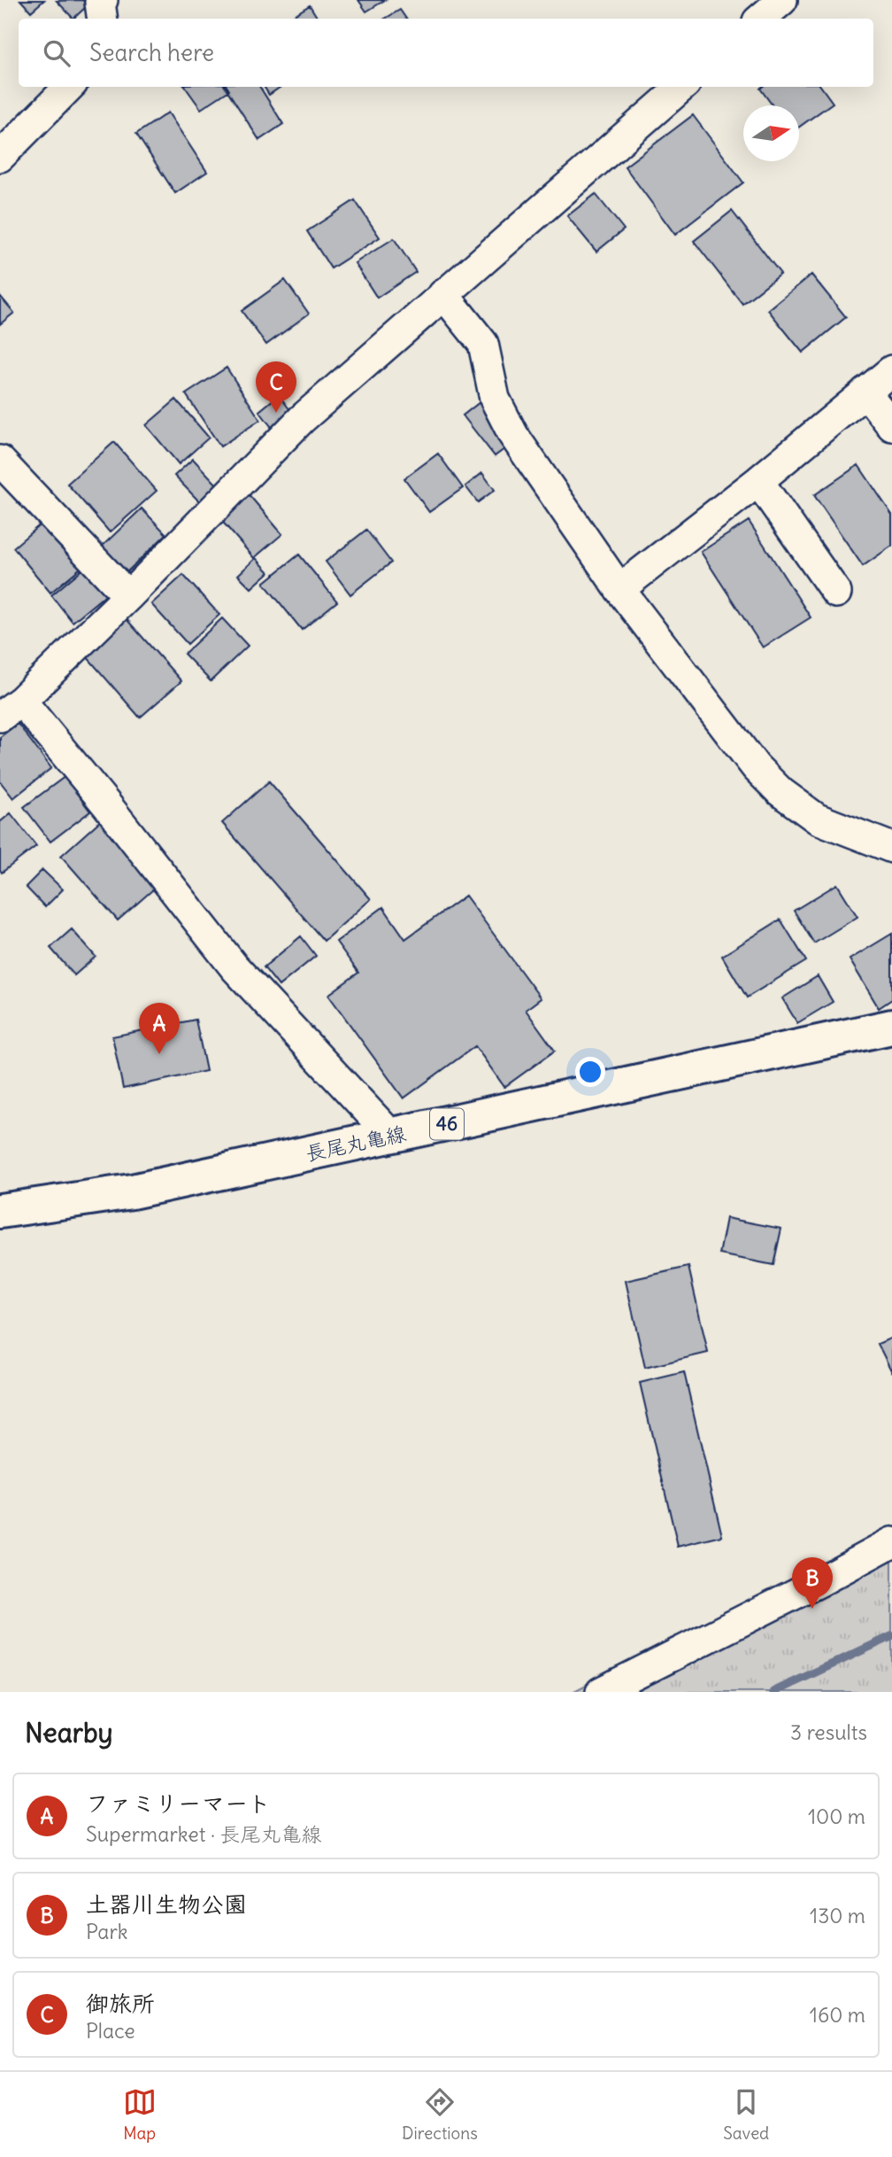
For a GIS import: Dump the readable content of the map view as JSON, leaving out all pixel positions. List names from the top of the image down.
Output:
{
  "streets": {
    "main road": ["46", "長尾丸亀線"]
  },
  "north": "right",
  "page": {
    "search": "Search here",
    "pins": ["C", "A", "B"],
    "heading": ["Nearby", "3 results"],
    "list": [
      {
        "mark": "A",
        "name": "ファミリーマート",
        "note": "Supermarket · 長尾丸亀線",
        "value": "100 m"
      },
      {
        "mark": "B",
        "name": "土器川生物公園",
        "note": "Park",
        "value": "130 m"
      },
      {
        "mark": "C",
        "name": "御旅所",
        "note": "Place",
        "value": "160 m"
      }
    ],
    "nav": ["Map", "Directions", "Saved"]
  }
}
